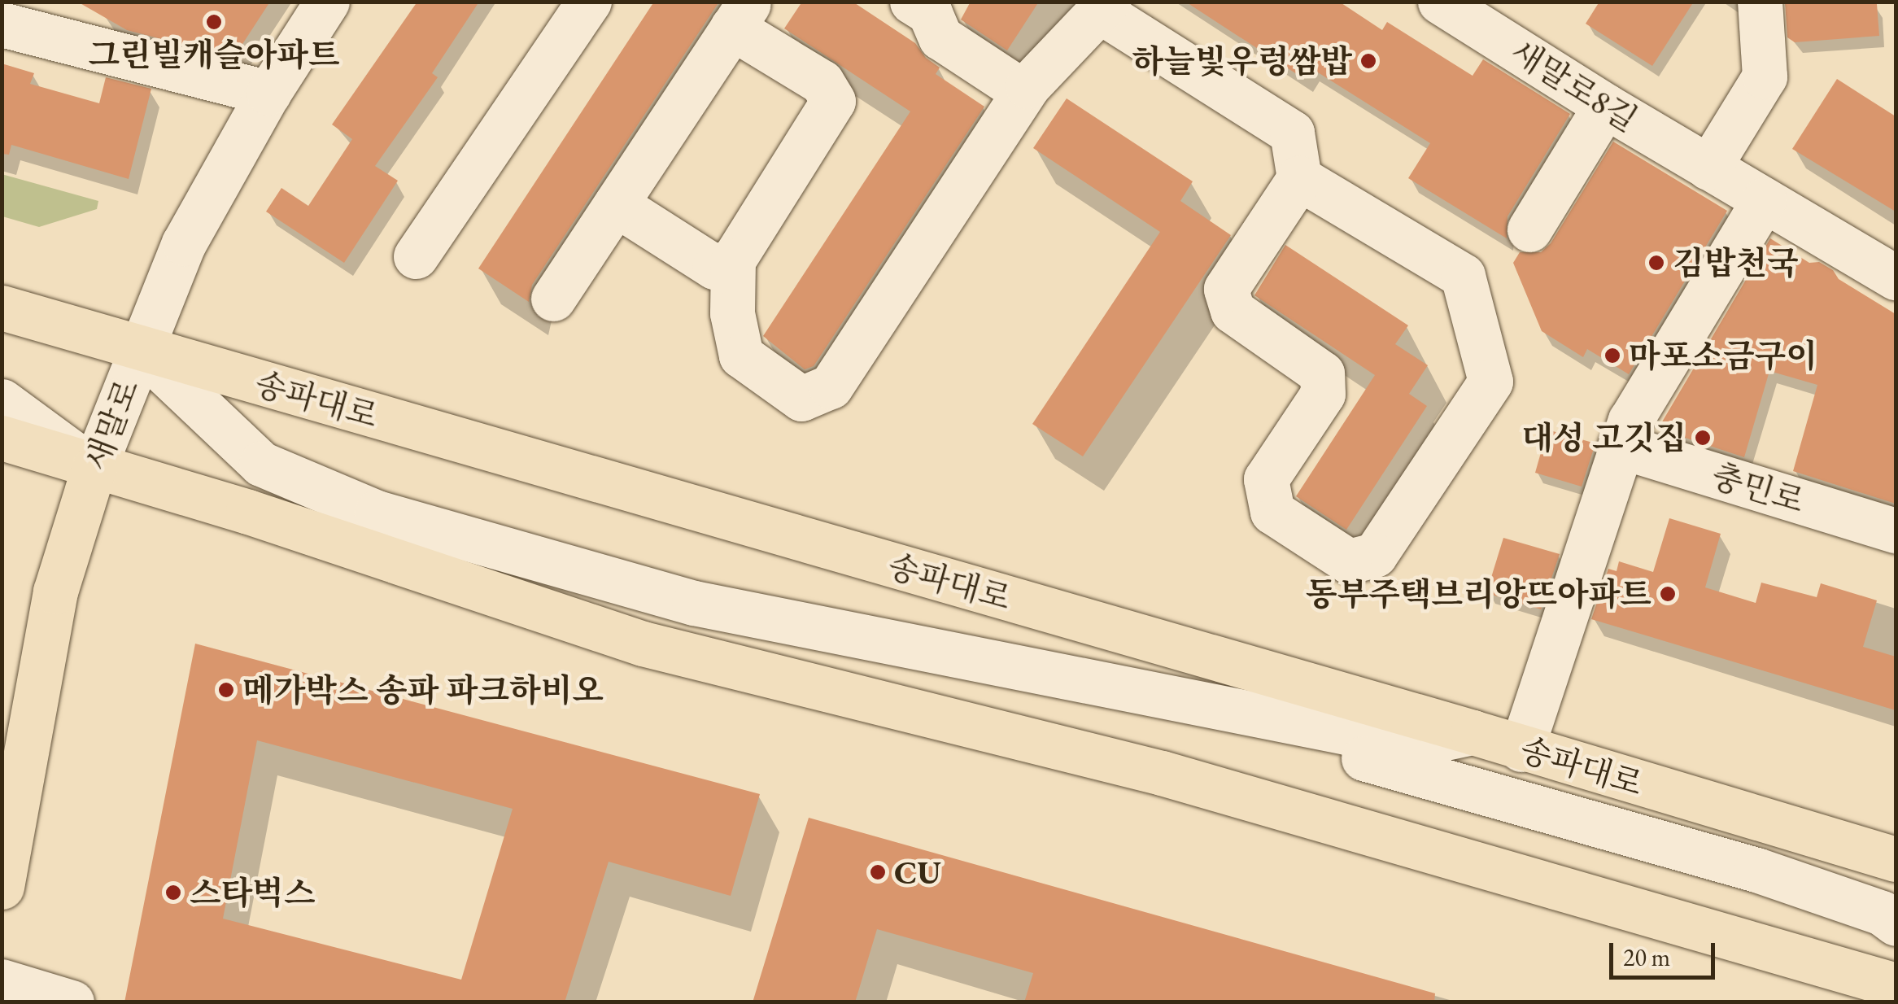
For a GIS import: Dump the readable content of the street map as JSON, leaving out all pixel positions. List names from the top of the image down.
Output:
{
  "streets": {
    "main road": ["송파대로", "새말로"],
    "street": ["새말로8길", "충민로"]
  },
  "crossings": [
    ["송파대로", "새말로"]
  ],
  "places": [
    "그린빌캐슬아파트",
    "하늘빛우렁쌈밥",
    "김밥천국",
    "마포소금구이",
    "대성 고깃집",
    "동부주택브리앙뜨아파트",
    "메가박스 송파 파크하비오",
    "CU",
    "스타벅스"
  ],
  "scale_bar": "20 m"
}
